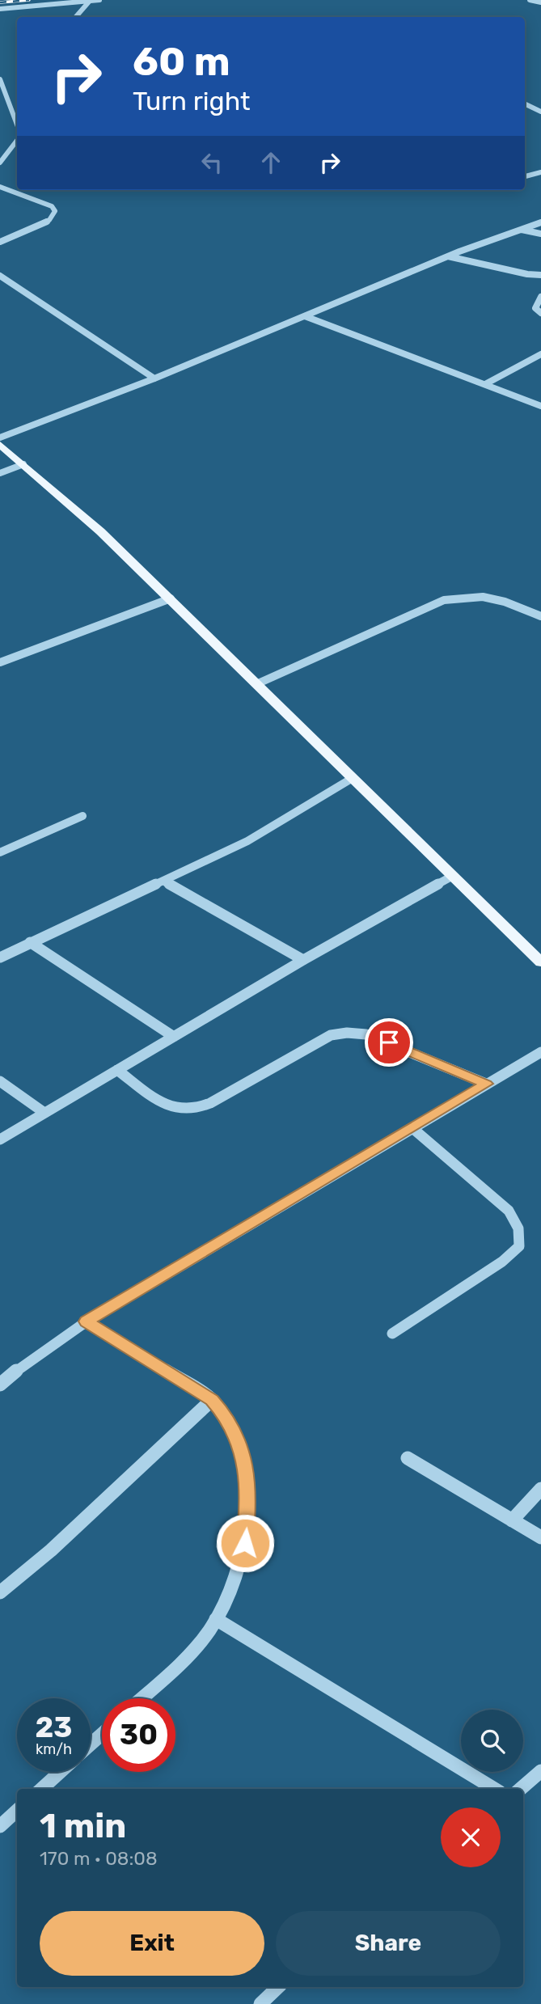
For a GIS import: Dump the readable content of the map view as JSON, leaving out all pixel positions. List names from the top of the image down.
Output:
{
  "page": {
    "turn": ["60 m", "Turn right"],
    "speed": "23 km/h",
    "limit": "30",
    "heading": ["1 min", "170 m · 08:08"],
    "buttons": ["Exit", "Share"]
  }
}
